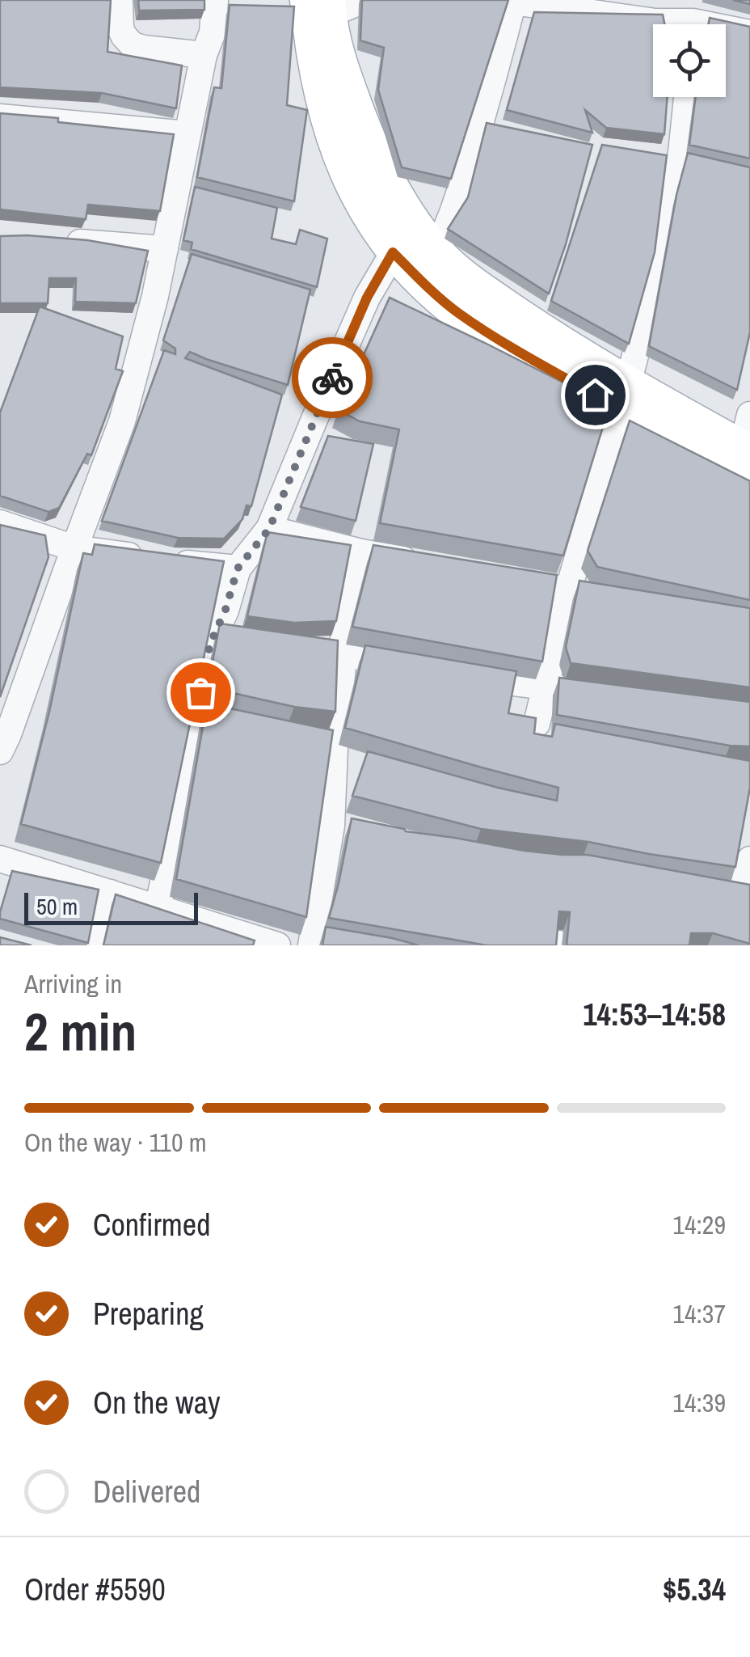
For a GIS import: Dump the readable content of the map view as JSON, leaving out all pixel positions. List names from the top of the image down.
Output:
{
  "scale_bar": "50 m",
  "page": {
    "scale": "50 m",
    "heading": ["2 min", "Arriving in", "14:53–14:58"],
    "panel": ["Order #5590", "$5.34"],
    "bar": "On the way · 110 m",
    "list": [
      ["Confirmed", "14:29"],
      ["Preparing", "14:37"],
      ["On the way", "14:39"],
      "Delivered"
    ]
  }
}
